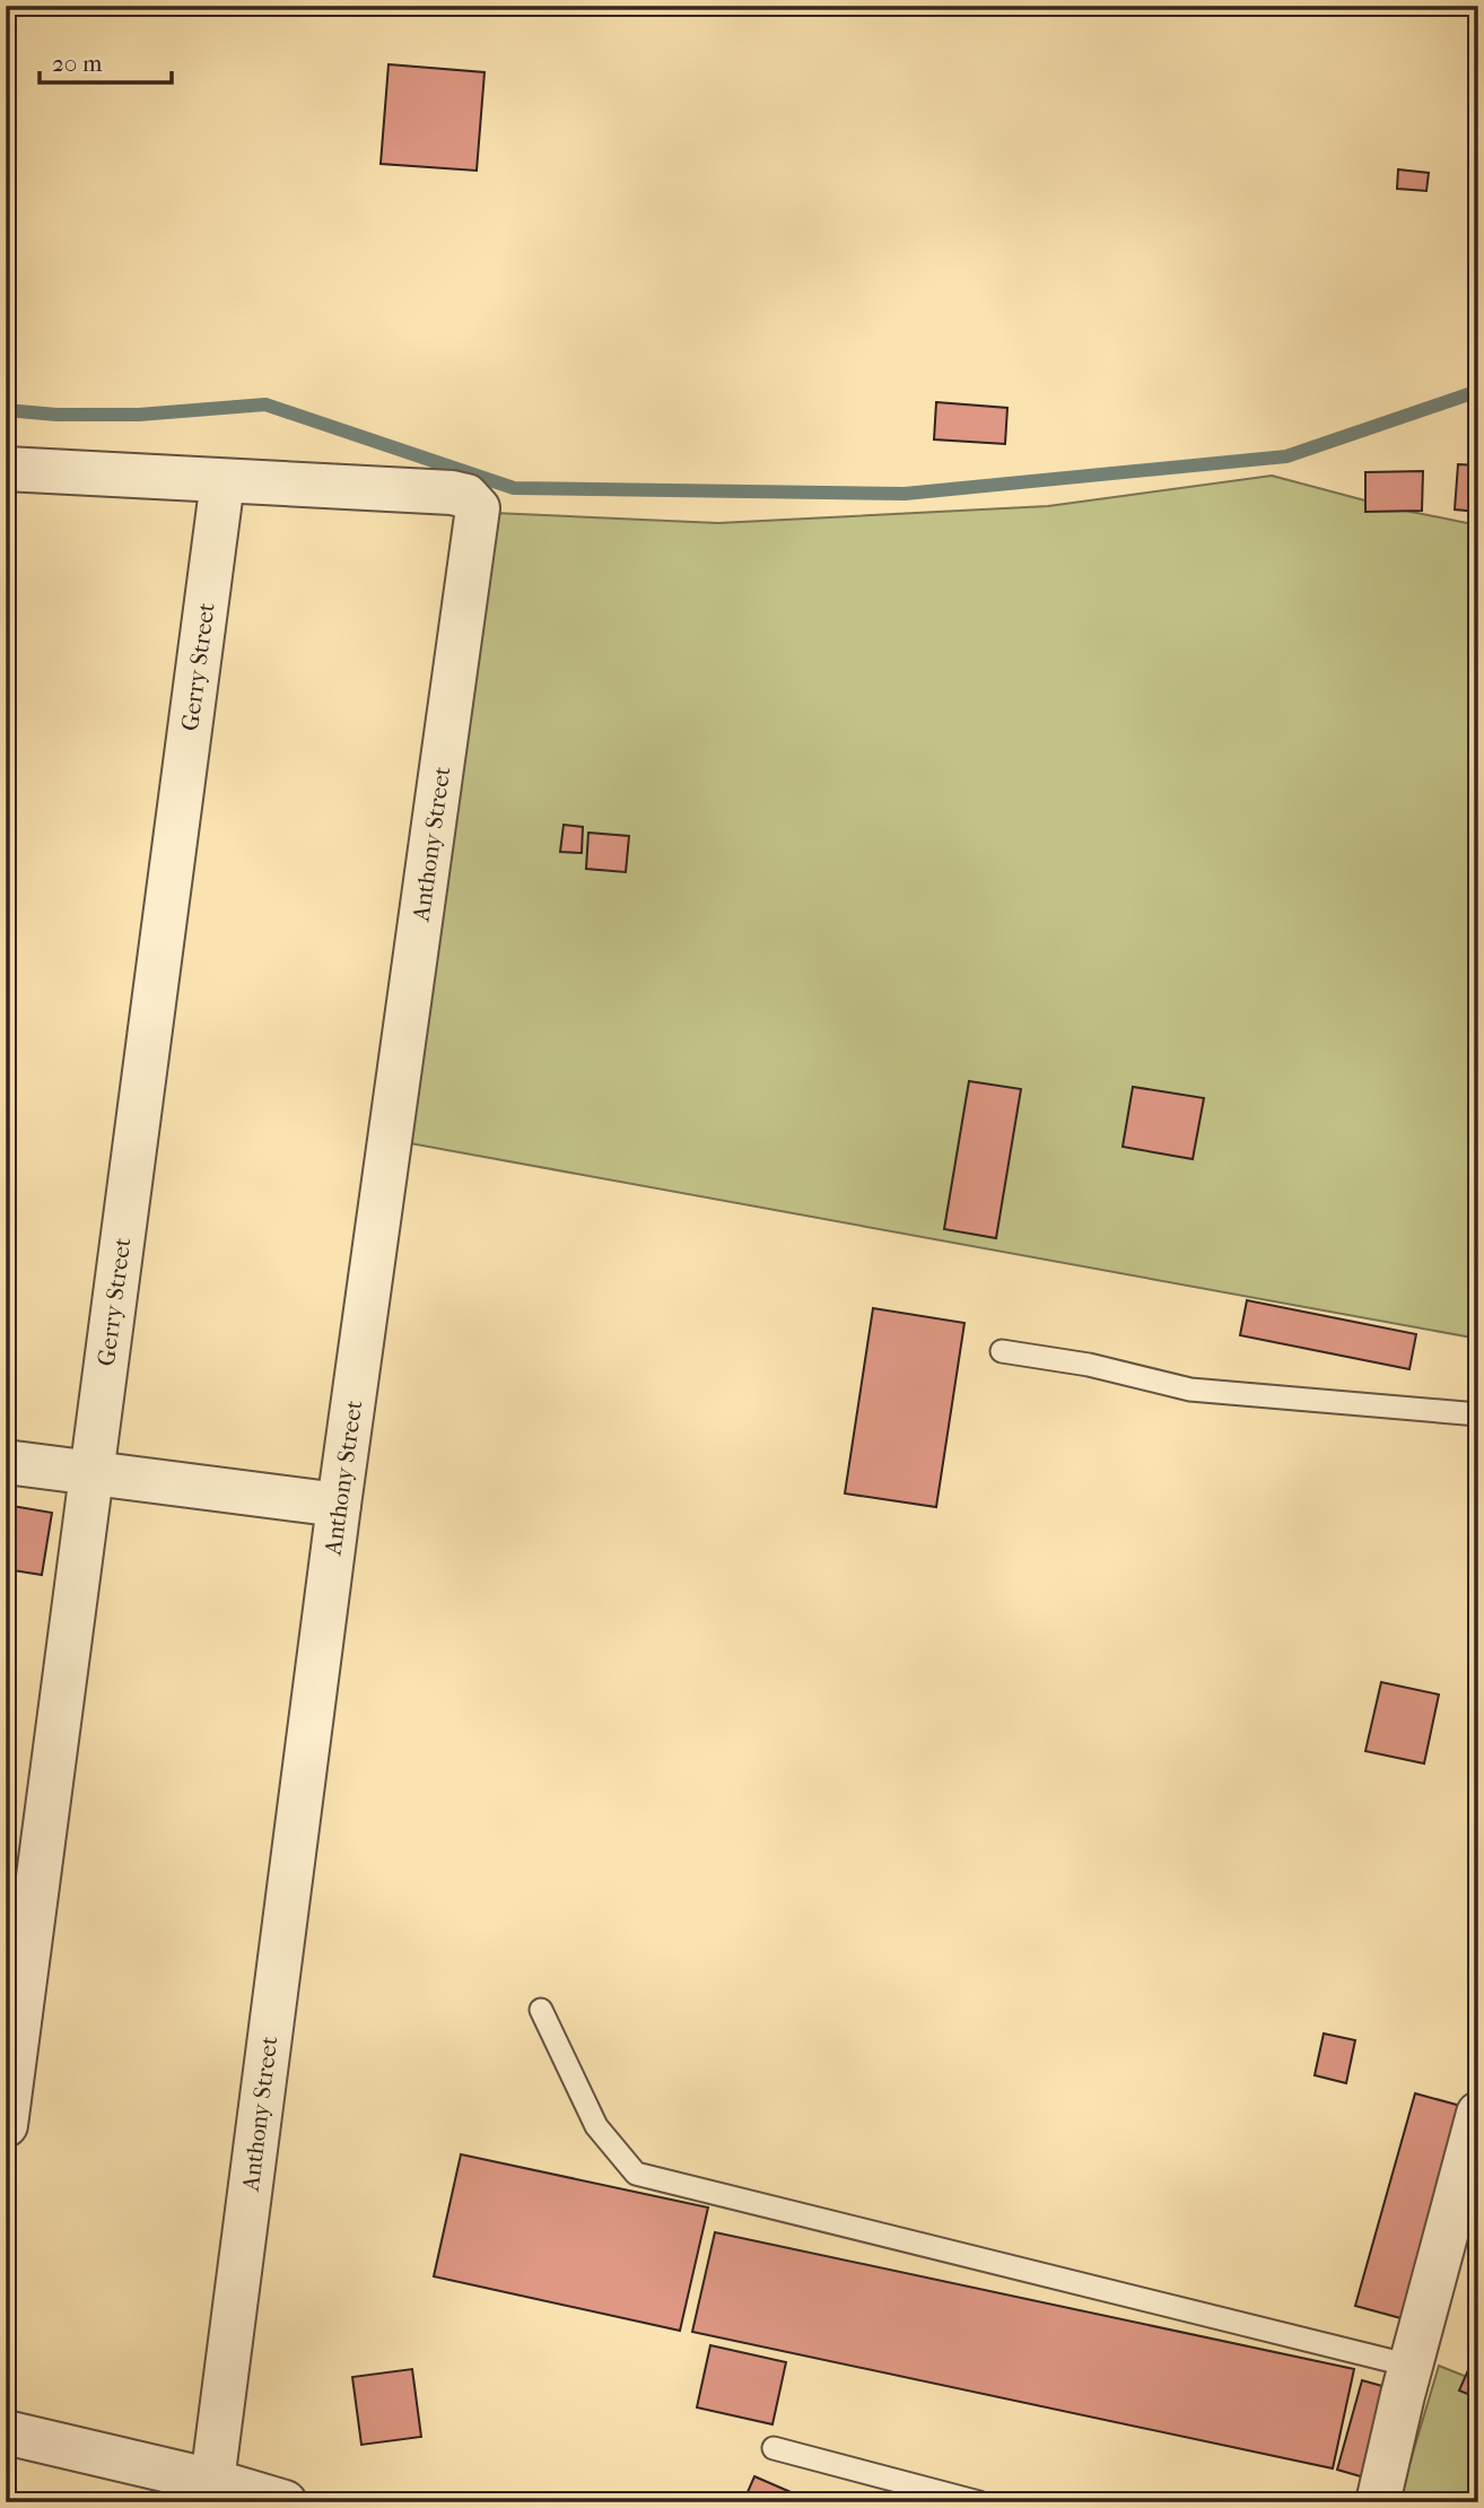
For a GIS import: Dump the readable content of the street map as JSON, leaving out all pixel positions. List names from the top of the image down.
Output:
{
  "streets": {
    "street": ["Gerry Street", "Anthony Street"]
  },
  "crossings": [
    ["Gerry Street", "Anthony Street"]
  ],
  "scale_bar": "20 m"
}
